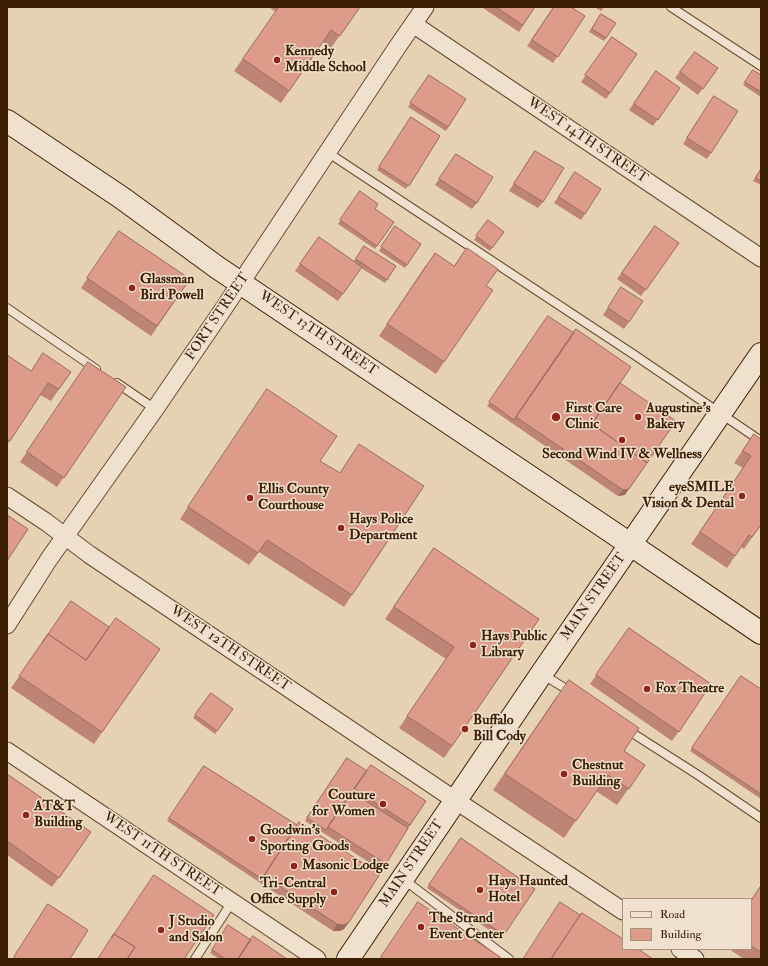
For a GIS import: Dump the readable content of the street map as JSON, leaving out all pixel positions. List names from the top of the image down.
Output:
{
  "streets": {
    "street": [
      "WEST 14TH STREET",
      "FORT STREET",
      "WEST 13TH STREET",
      "MAIN STREET",
      "WEST 12TH STREET",
      "WEST 11TH STREET"
    ]
  },
  "crossings": [
    ["WEST 14TH STREET", "FORT STREET"],
    ["FORT STREET", "WEST 13TH STREET"],
    ["FORT STREET", "WEST 12TH STREET"],
    ["WEST 13TH STREET", "MAIN STREET"],
    ["MAIN STREET", "WEST 12TH STREET"]
  ],
  "places": [
    "Kennedy Middle School",
    "Glassman Bird Powell",
    "First Care Clinic",
    "Augustine's Bakery",
    "Second Wind IV & Wellness",
    "eyeSMILE Vision & Dental",
    "Ellis County Courthouse",
    "Hays Police Department",
    "Hays Public Library",
    "Fox Theatre",
    "Buffalo Bill Cody",
    "Chestnut Building",
    "Couture for Women",
    "AT&T Building",
    "Goodwin's Sporting Goods",
    "Masonic Lodge",
    "Hays Haunted Hotel",
    "Tri-Central Office Supply",
    "The Strand Event Center",
    "J Studio and Salon"
  ],
  "legend": ["Road", "Building"]
}
